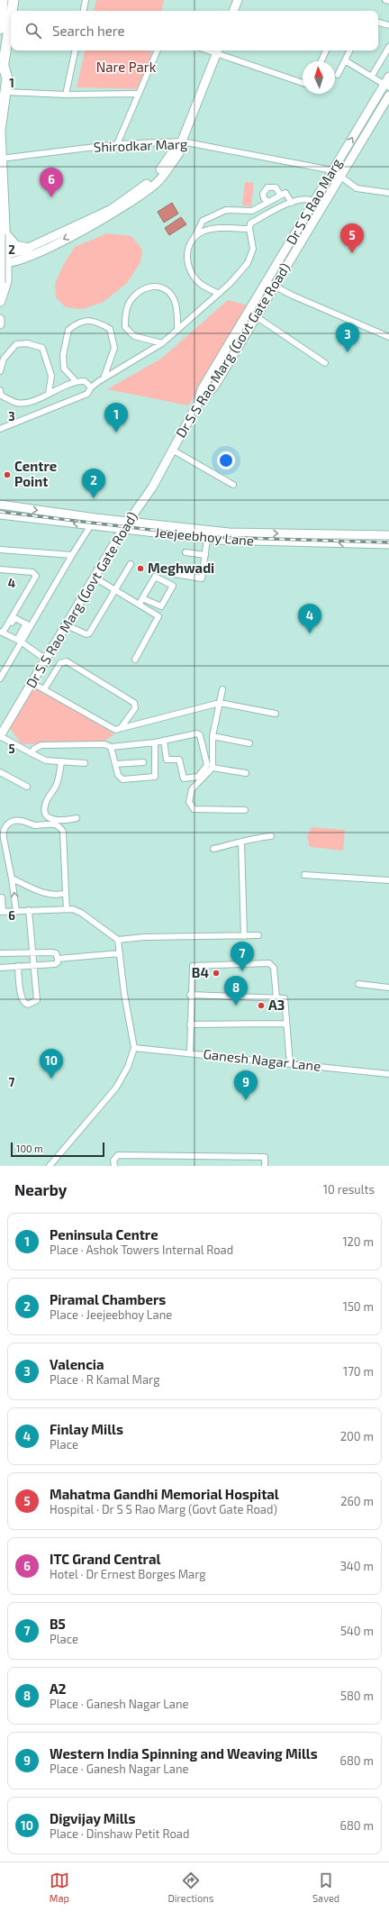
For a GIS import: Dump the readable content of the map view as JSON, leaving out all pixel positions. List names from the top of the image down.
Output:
{
  "streets": {
    "main road": ["Dr S S Rao Marg", "Dr S S Rao Marg (Govt Gate Road)", "Jeejeebhoy Lane"],
    "street": ["Shirodkar Marg", "Ganesh Nagar Lane"]
  },
  "crossings": [
    ["Shirodkar Marg", "Dr S S Rao Marg"],
    ["Shirodkar Marg", "Dr S S Rao Marg (Govt Gate Road)"],
    ["Dr S S Rao Marg", "Dr S S Rao Marg (Govt Gate Road)"],
    ["Dr S S Rao Marg (Govt Gate Road)", "Jeejeebhoy Lane"]
  ],
  "parks": ["Nare Park"],
  "places": [
    "Centre Point",
    "Meghwadi",
    "B4",
    "A3"
  ],
  "scale_bar": "100 m",
  "north": "top",
  "page": {
    "search": "Search here",
    "pins": [
      "6",
      "5",
      "3",
      "1",
      "2",
      "4",
      "7",
      "8",
      "10",
      "9"
    ],
    "scale": "100 m",
    "heading": ["Nearby", "10 results"],
    "list": [
      {
        "mark": "1",
        "name": "Peninsula Centre",
        "note": "Place · Ashok Towers Internal Road",
        "value": "120 m"
      },
      {
        "mark": "2",
        "name": "Piramal Chambers",
        "note": "Place · Jeejeebhoy Lane",
        "value": "150 m"
      },
      {
        "mark": "3",
        "name": "Valencia",
        "note": "Place · R Kamal Marg",
        "value": "170 m"
      },
      {
        "mark": "4",
        "name": "Finlay Mills",
        "note": "Place",
        "value": "200 m"
      },
      {
        "mark": "5",
        "name": "Mahatma Gandhi Memorial Hospital",
        "note": "Hospital · Dr S S Rao Marg (Govt Gate Road)",
        "value": "260 m"
      },
      {
        "mark": "6",
        "name": "ITC Grand Central",
        "note": "Hotel · Dr Ernest Borges Marg",
        "value": "340 m"
      },
      {
        "mark": "7",
        "name": "B5",
        "note": "Place",
        "value": "540 m"
      },
      {
        "mark": "8",
        "name": "A2",
        "note": "Place · Ganesh Nagar Lane",
        "value": "580 m"
      },
      {
        "mark": "9",
        "name": "Western India Spinning and Weaving Mills",
        "note": "Place · Ganesh Nagar Lane",
        "value": "680 m"
      },
      {
        "mark": "10",
        "name": "Digvijay Mills",
        "note": "Place · Dinshaw Petit Road",
        "value": "680 m"
      }
    ],
    "nav": ["Map", "Directions", "Saved"]
  },
  "grid": {
    "rows": [
      "1",
      "2",
      "3",
      "4",
      "5",
      "6",
      "7"
    ]
  }
}
